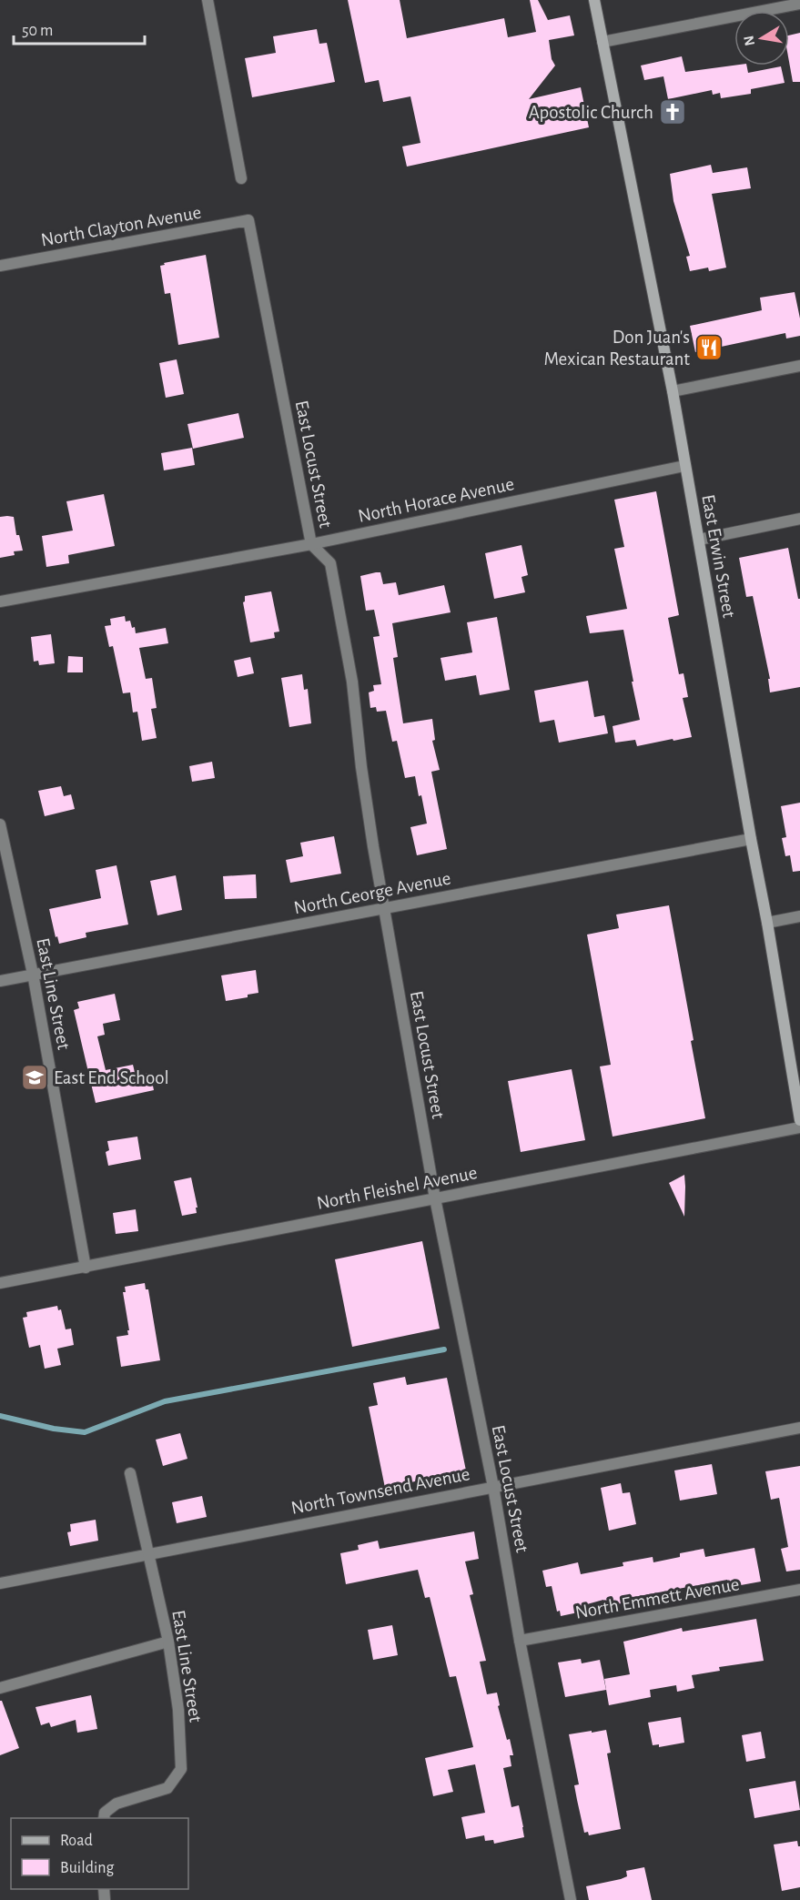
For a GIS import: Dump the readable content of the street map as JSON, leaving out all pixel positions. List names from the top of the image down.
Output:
{
  "streets": {
    "main road": ["East Erwin Street"],
    "street": [
      "North Clayton Avenue",
      "East Locust Street",
      "North Horace Avenue",
      "North George Avenue",
      "East Line Street",
      "North Fleishel Avenue",
      "North Townsend Avenue",
      "North Emmett Avenue"
    ]
  },
  "crossings": [
    ["North Clayton Avenue", "East Locust Street"],
    ["East Locust Street", "North Horace Avenue"],
    ["East Locust Street", "North George Avenue"],
    ["East Locust Street", "North Fleishel Avenue"],
    ["East Locust Street", "North Townsend Avenue"],
    ["East Locust Street", "North Emmett Avenue"],
    ["North Horace Avenue", "East Erwin Street"],
    ["East Erwin Street", "North George Avenue"],
    ["North George Avenue", "East Line Street"],
    ["East Line Street", "North Fleishel Avenue"],
    ["East Line Street", "North Townsend Avenue"]
  ],
  "places": {
    "church": ["Apostolic Church"],
    "restaurant": ["Don Juan's Mexican Restaurant"],
    "school or university": ["East End School"]
  },
  "legend": ["Road", "Building"],
  "scale_bar": "50 m",
  "north": "left"
}
